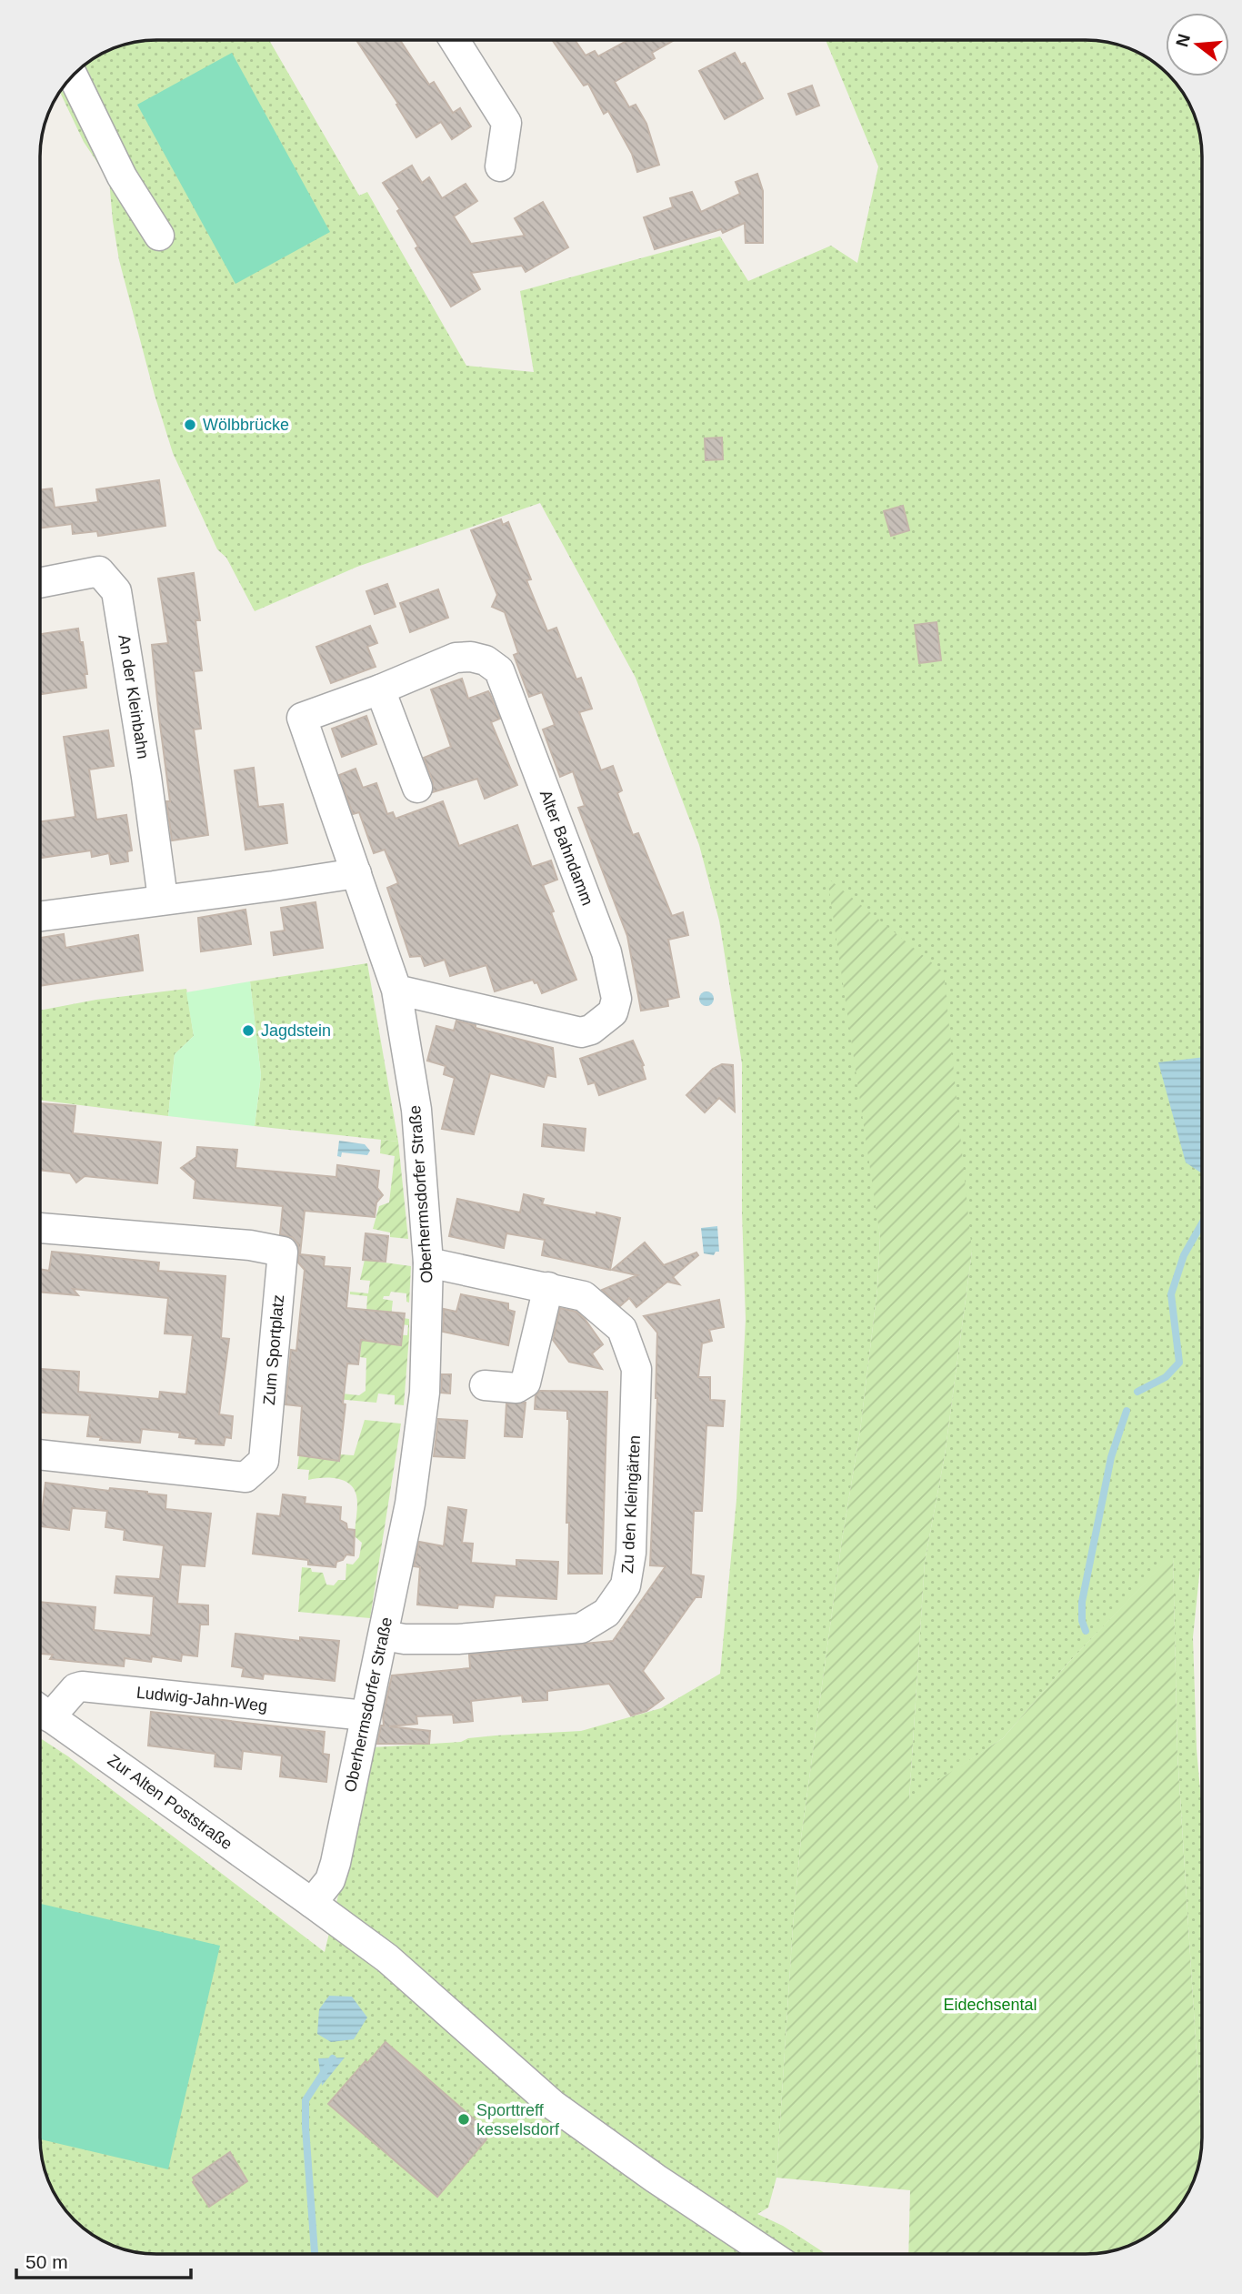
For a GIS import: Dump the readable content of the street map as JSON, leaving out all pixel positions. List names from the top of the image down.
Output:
{
  "streets": {
    "street": [
      "An der Kleinbahn",
      "Alter Bahndamm",
      "Oberhermsdorfer Straße",
      "Zum Sportplatz",
      "Zu den Kleingärten",
      "Ludwig-Jahn-Weg",
      "Zur Alten Poststraße"
    ]
  },
  "crossings": [
    ["Alter Bahndamm", "Oberhermsdorfer Straße"],
    ["Oberhermsdorfer Straße", "Zu den Kleingärten"],
    ["Oberhermsdorfer Straße", "Ludwig-Jahn-Weg"],
    ["Oberhermsdorfer Straße", "Zur Alten Poststraße"]
  ],
  "parks": ["Eidechsental"],
  "places": ["Wölbbrücke", "Jagdstein", "Sporttreff kesselsdorf"],
  "scale_bar": "50 m",
  "north": "left"
}
